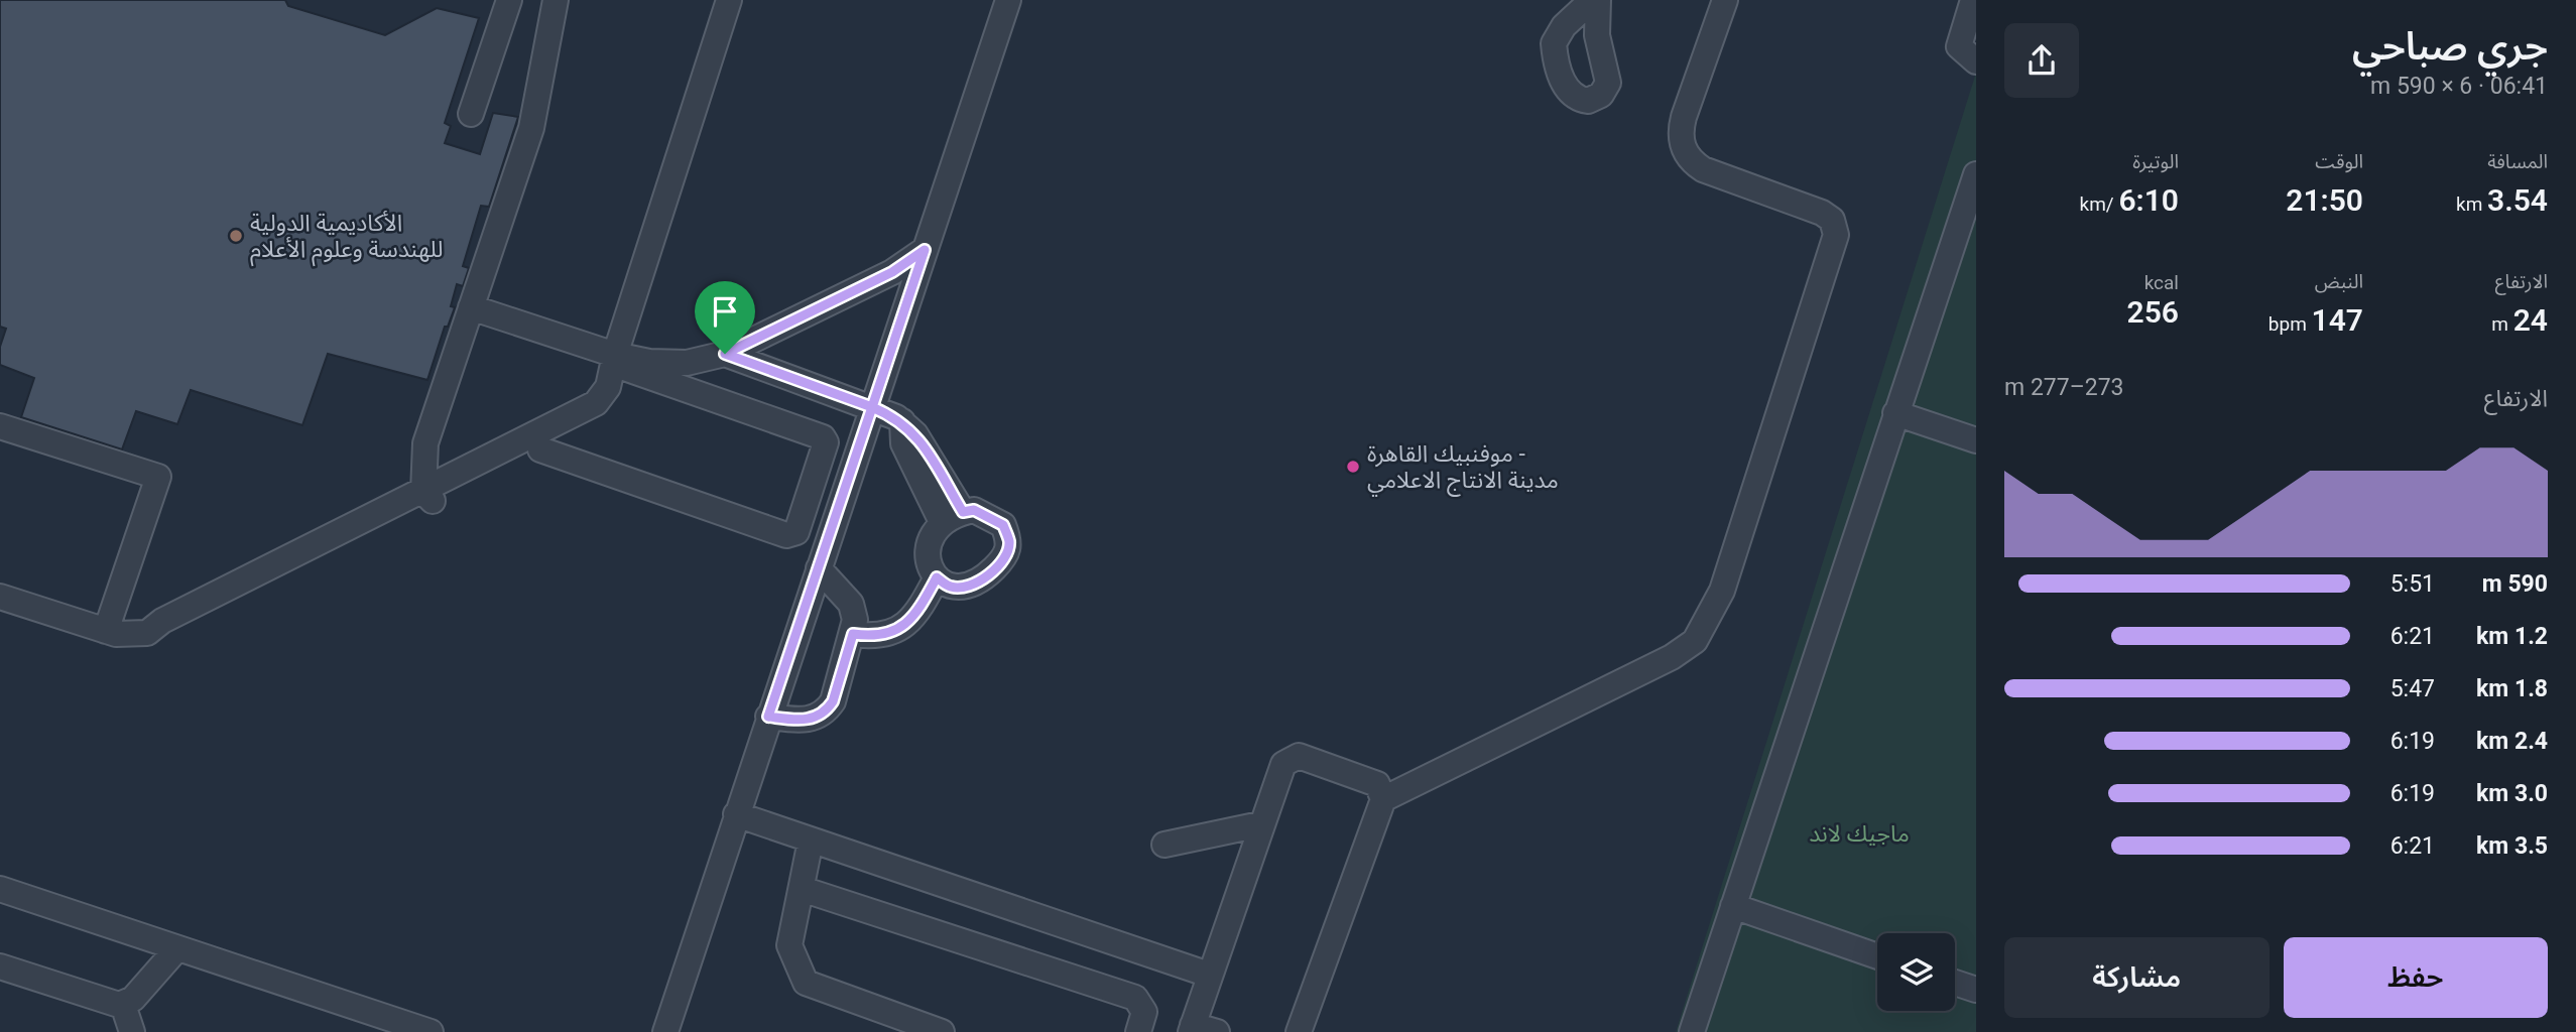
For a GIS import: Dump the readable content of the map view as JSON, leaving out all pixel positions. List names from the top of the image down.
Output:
{
  "parks": ["ماجيك لاند"],
  "places": ["الأكاديمية الدولية للهندسة وعلوم الأعلام", "موفنبيك القاهرة - مدينة الانتاج الاعلامي"],
  "page": {
    "heading": ["جري صباحي", "06:41 · 6 × 590 m"],
    "stats": [
      ["المسافة", "3.54 km"],
      ["الوقت", "21:50"],
      ["الوتيرة", "6:10 /km"],
      ["الارتفاع", "24 m"],
      ["النبض", "147 bpm"],
      ["kcal", "256"]
    ],
    "chart": ["الارتفاع", "273–277 m"],
    "list": [
      {
        "name": "590 m",
        "note": "5:51"
      },
      {
        "name": "1.2 km",
        "note": "6:21"
      },
      {
        "name": "1.8 km",
        "note": "5:47"
      },
      {
        "name": "2.4 km",
        "note": "6:19"
      },
      {
        "name": "3.0 km",
        "note": "6:19"
      },
      {
        "name": "3.5 km",
        "note": "6:21"
      }
    ],
    "buttons": ["حفظ", "مشاركة"]
  }
}
